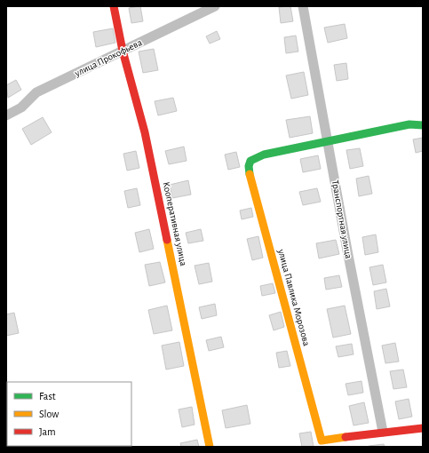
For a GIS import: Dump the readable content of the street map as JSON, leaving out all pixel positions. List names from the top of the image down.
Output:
{
  "streets": {
    "street": [
      "улица Прокофьева",
      "Транспортная улица",
      "Кооперативная улица",
      "улица Павлика Морозова"
    ]
  },
  "crossings": [
    ["улица Прокофьева", "Кооперативная улица"],
    ["Транспортная улица", "улица Павлика Морозова"]
  ],
  "legend": ["Fast", "Slow", "Jam"]
}
